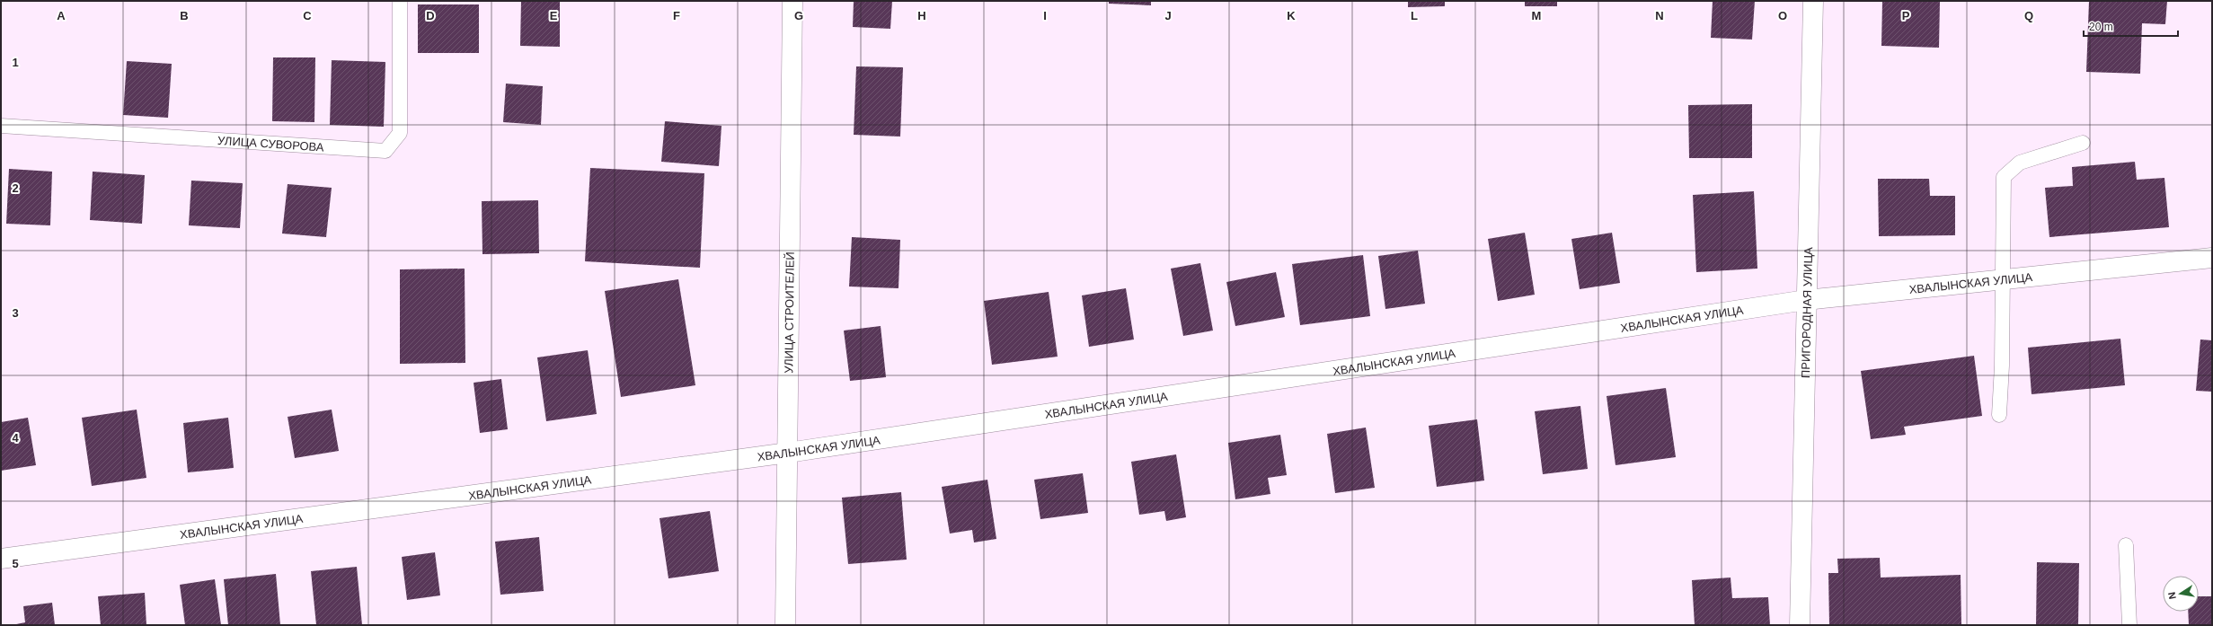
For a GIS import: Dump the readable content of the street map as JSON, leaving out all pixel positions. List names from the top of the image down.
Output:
{
  "streets": {
    "street": ["ХВАЛЫНСКАЯ УЛИЦА", "ПРИГОРОДНАЯ УЛИЦА", "УЛИЦА СТРОИТЕЛЕЙ"],
    "lane": ["УЛИЦА СУВОРОВА"]
  },
  "crossings": [
    ["ХВАЛЫНСКАЯ УЛИЦА", "ПРИГОРОДНАЯ УЛИЦА"],
    ["ХВАЛЫНСКАЯ УЛИЦА", "УЛИЦА СТРОИТЕЛЕЙ"]
  ],
  "scale_bar": "20 m",
  "north": "left",
  "grid": {
    "columns": [
      "A",
      "B",
      "C",
      "D",
      "E",
      "F",
      "G",
      "H",
      "I",
      "J",
      "K",
      "L",
      "M",
      "N",
      "O",
      "P",
      "Q"
    ],
    "rows": [
      "1",
      "2",
      "3",
      "4",
      "5"
    ]
  }
}
